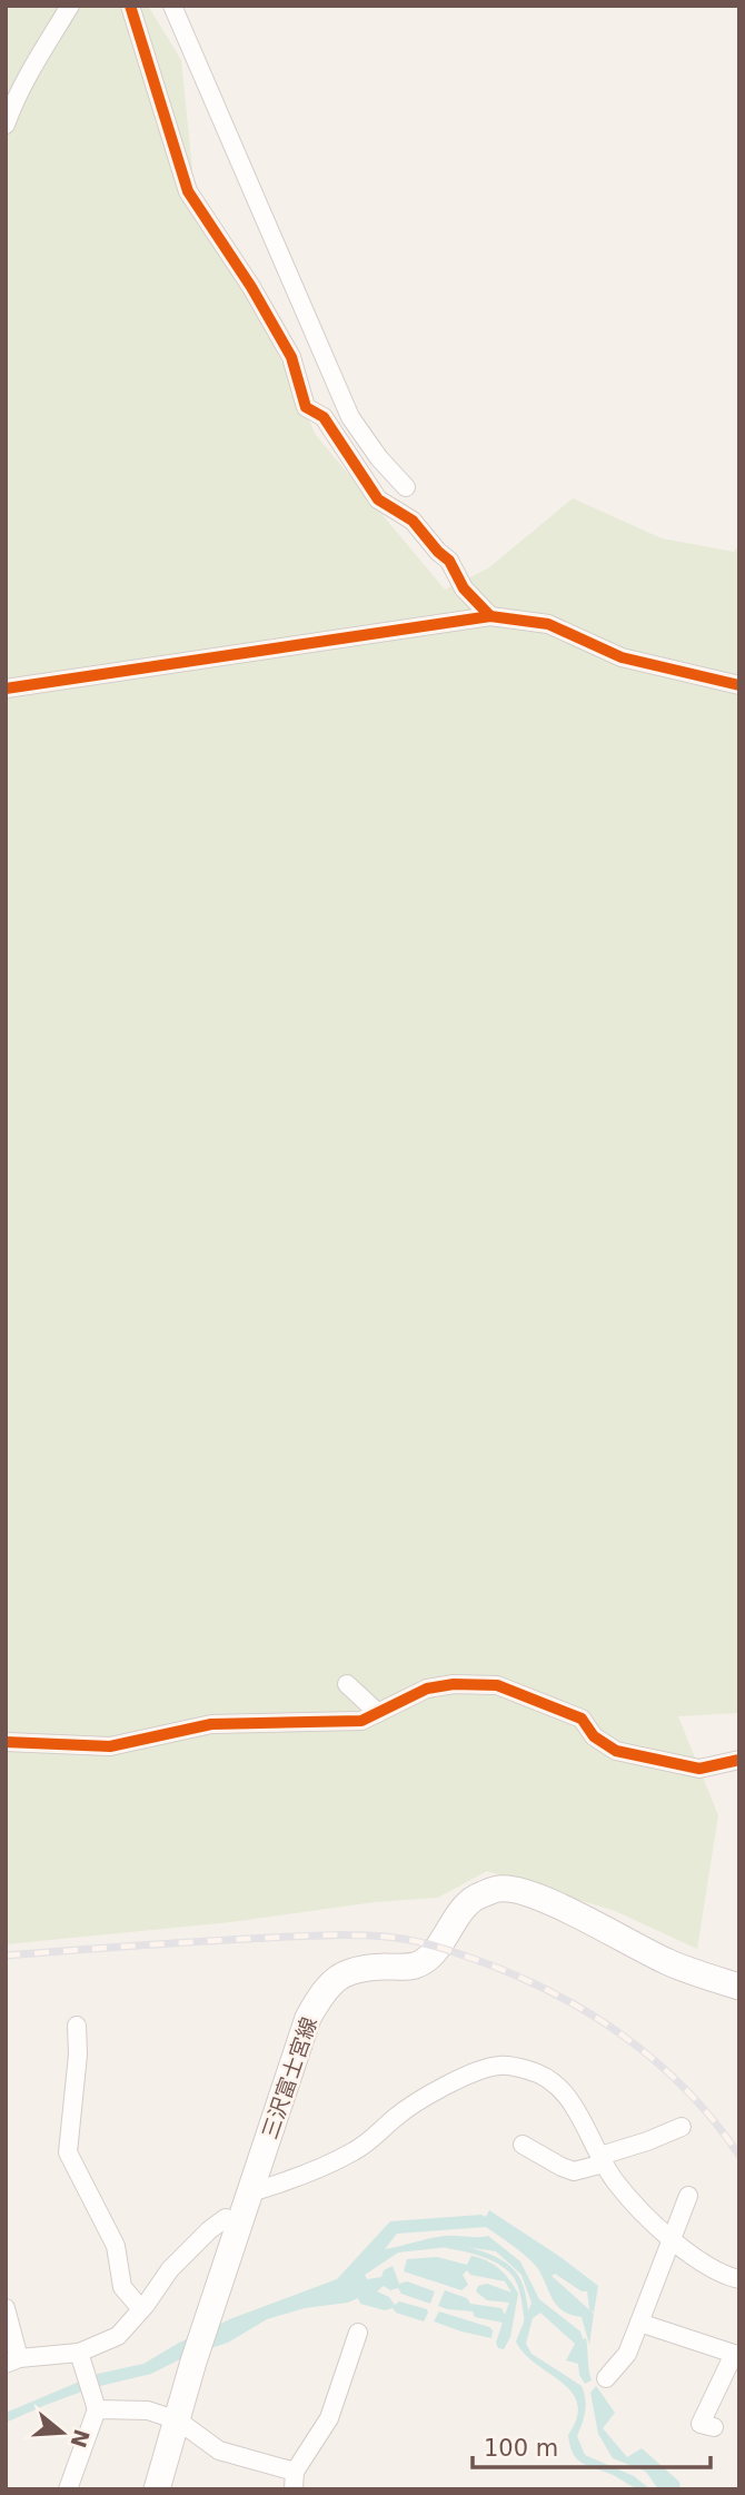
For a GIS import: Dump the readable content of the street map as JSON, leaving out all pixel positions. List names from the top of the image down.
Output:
{
  "streets": {
    "main road": ["三沢富士宮線"]
  },
  "scale_bar": "100 m",
  "north": "right"
}
